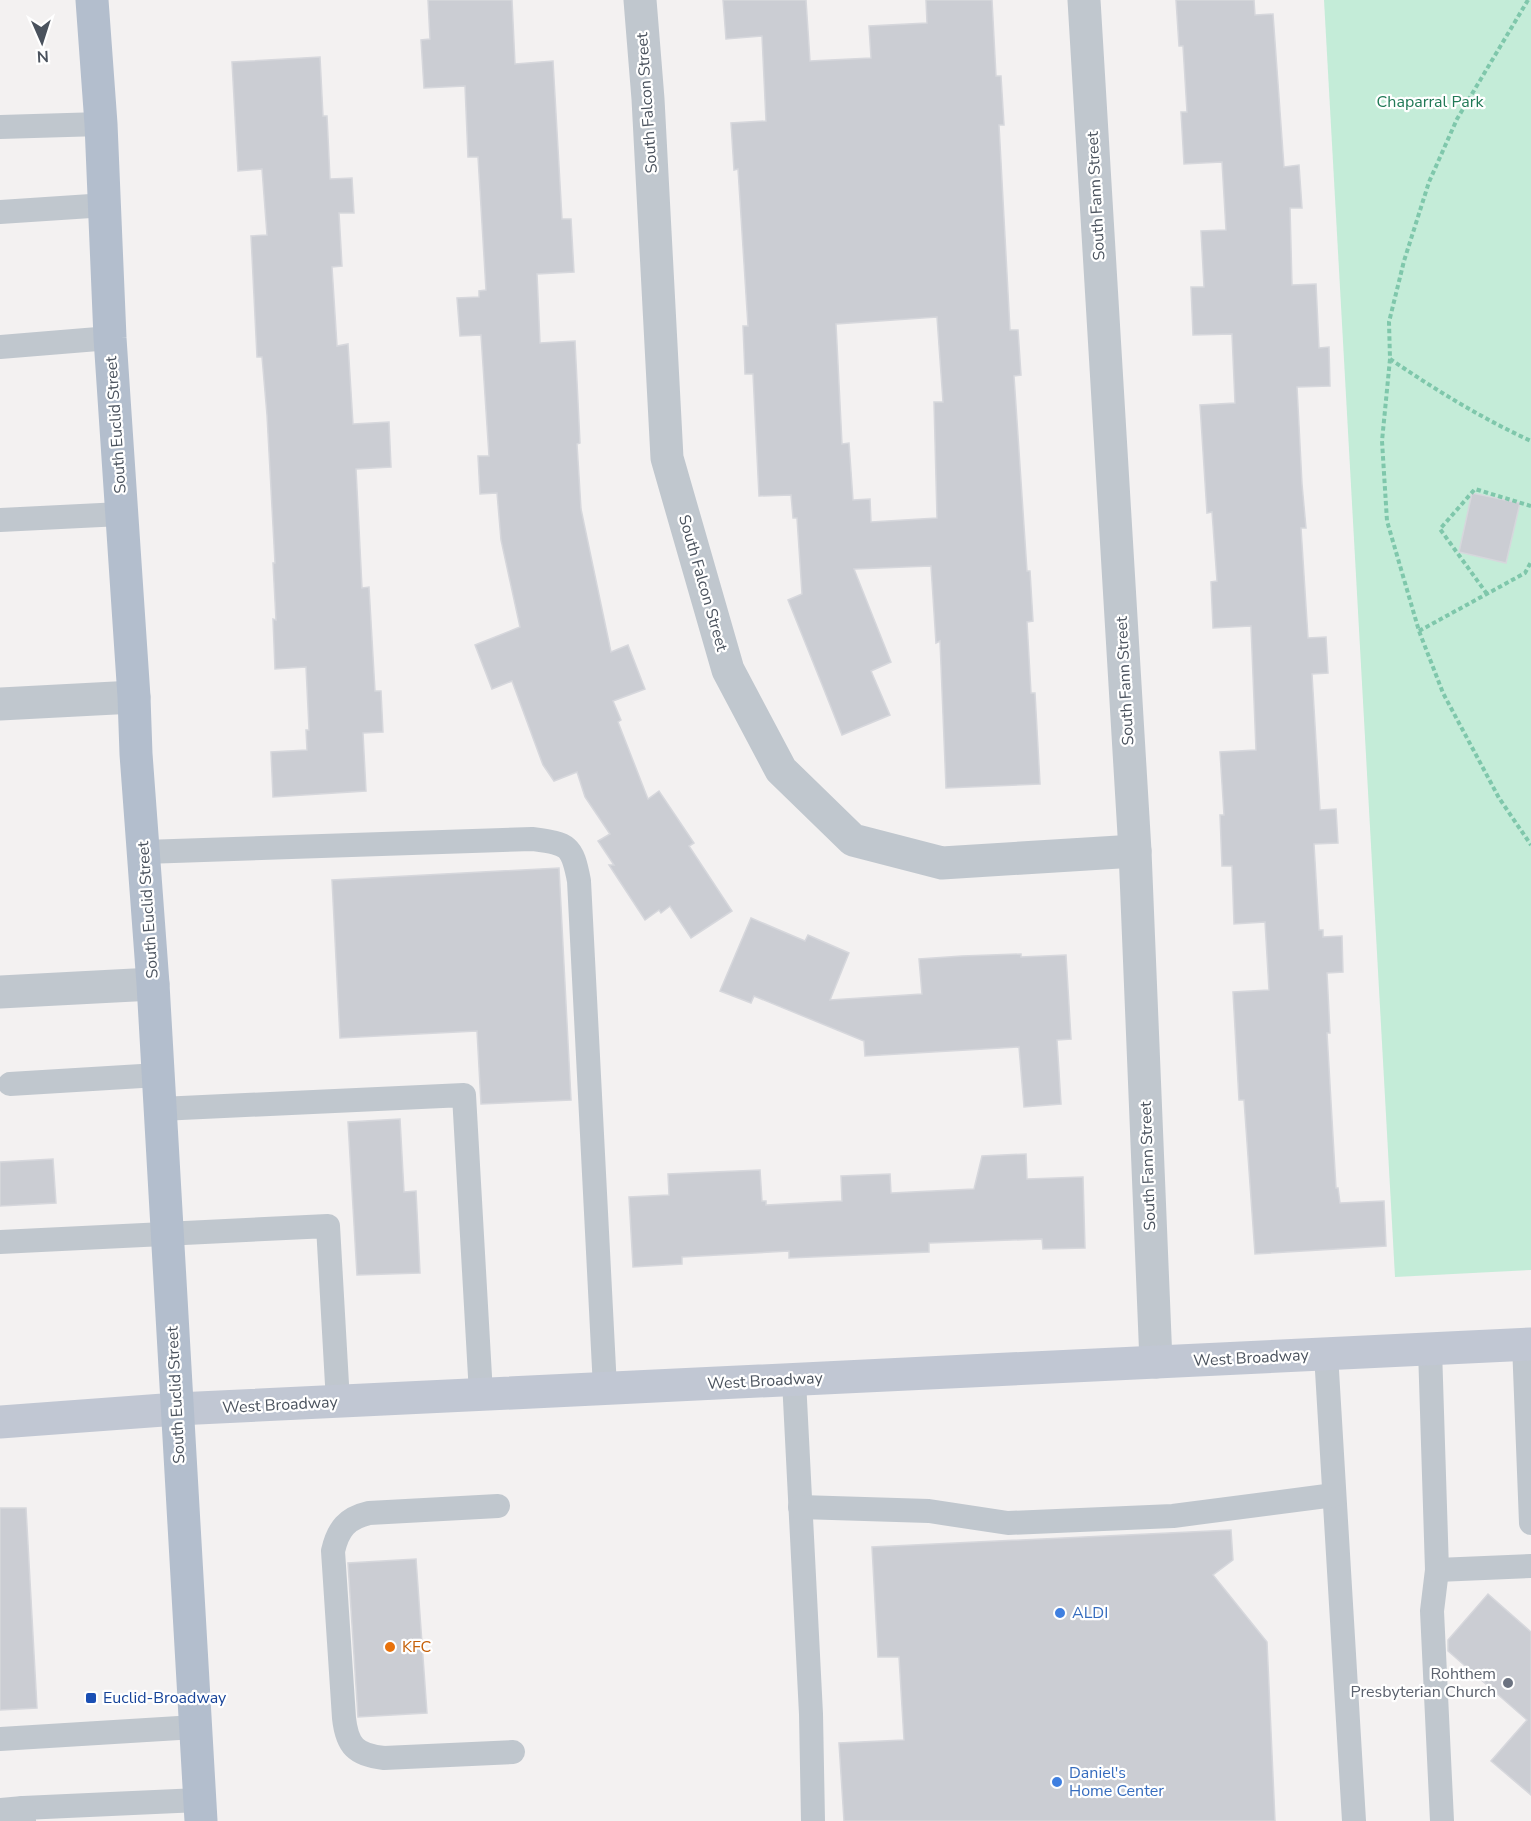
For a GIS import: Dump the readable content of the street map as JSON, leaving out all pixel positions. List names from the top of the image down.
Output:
{
  "streets": {
    "main road": ["South Euclid Street", "West Broadway"],
    "street": ["South Falcon Street", "South Fann Street"]
  },
  "crossings": [
    ["South Falcon Street", "South Fann Street"],
    ["South Fann Street", "West Broadway"],
    ["South Euclid Street", "West Broadway"]
  ],
  "parks": ["Chaparral Park"],
  "places": {
    "other": [
      "ALDI",
      "KFC",
      "Rohthem Presbyterian Church",
      "Daniel's Home Center"
    ],
    "transit": ["Euclid-Broadway"]
  },
  "north": "bottom"
}
